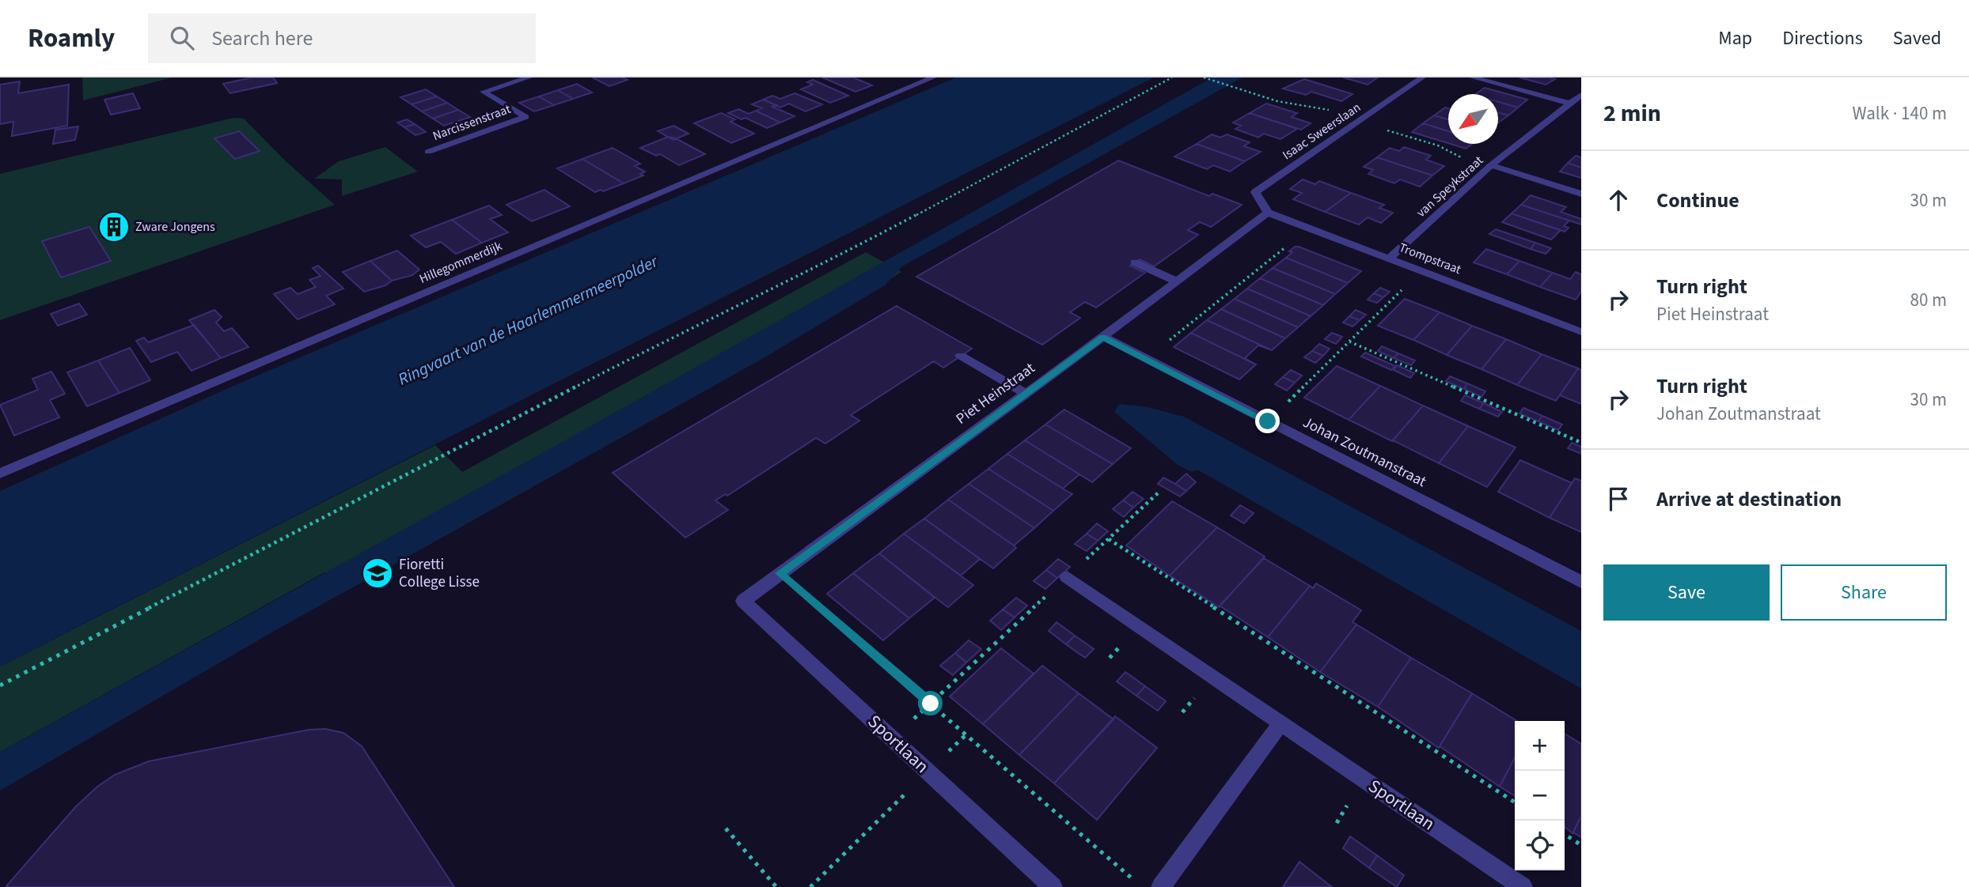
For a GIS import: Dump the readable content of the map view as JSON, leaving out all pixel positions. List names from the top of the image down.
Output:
{
  "streets": {
    "street": [
      "Narcissenstraat",
      "Isaac Sweerslaan",
      "van Speykstraat",
      "Trompstraat",
      "Hillegommerdijk",
      "Piet Heinstraat",
      "Johan Zoutmanstraat",
      "Sportlaan"
    ]
  },
  "crossings": [
    ["Isaac Sweerslaan", "Trompstraat"],
    ["Isaac Sweerslaan", "Piet Heinstraat"],
    ["van Speykstraat", "Trompstraat"],
    ["Trompstraat", "Piet Heinstraat"],
    ["Piet Heinstraat", "Johan Zoutmanstraat"],
    ["Piet Heinstraat", "Sportlaan"]
  ],
  "water": ["Ringvaart van de Haarlemmermeerpolder"],
  "places": {
    "building": ["Zware Jongens"],
    "school or university": ["Fioretti College Lisse"]
  },
  "north": "bottom left",
  "page": {
    "header": "Roamly",
    "search": "Search here",
    "nav": ["Map", "Directions", "Saved"],
    "heading": ["2 min", "Walk · 140 m"],
    "list": [
      ["Continue", "30 m"],
      ["Turn right", "Piet Heinstraat", "80 m"],
      ["Turn right", "Johan Zoutmanstraat", "30 m"],
      "Arrive at destination"
    ],
    "buttons": ["Save", "Share"],
    "map_buttons": ["+", "−"]
  }
}
